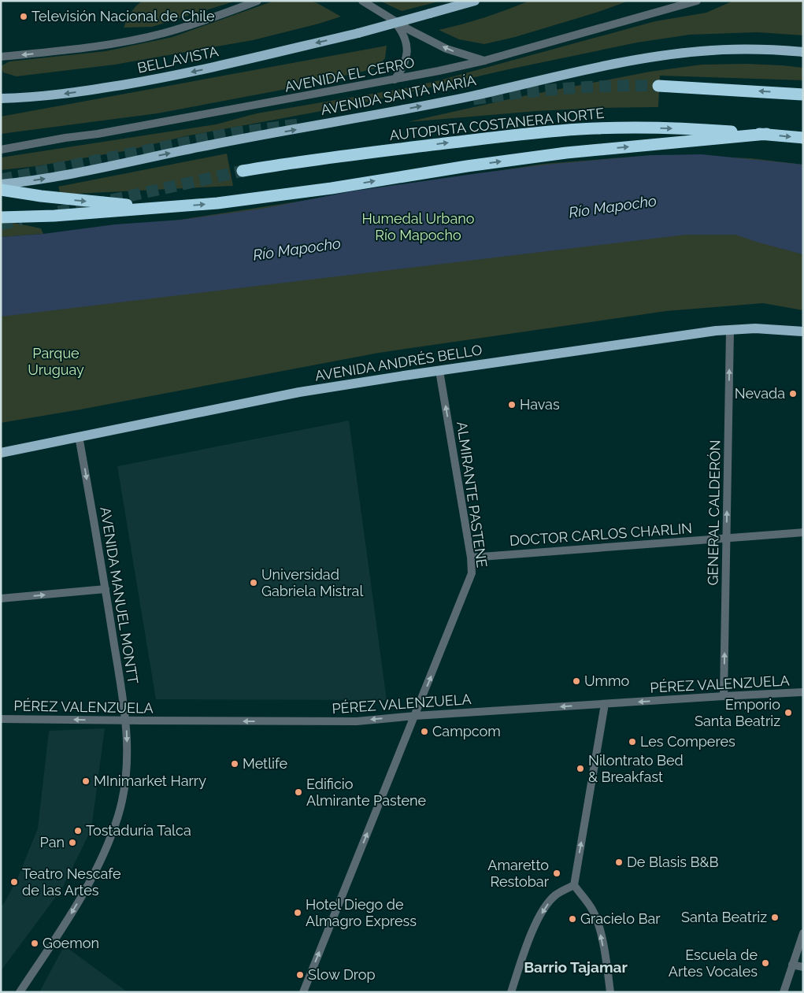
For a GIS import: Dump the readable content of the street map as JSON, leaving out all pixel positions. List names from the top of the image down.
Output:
{
  "streets": {
    "highway": ["AUTOPISTA COSTANERA NORTE"],
    "main road": ["BELLAVISTA", "AVENIDA SANTA MARÍA", "AVENIDA ANDRÉS BELLO"],
    "street": [
      "AVENIDA EL CERRO",
      "ALMIRANTE PASTENE",
      "GENERAL CALDERÓN",
      "DOCTOR CARLOS CHARLIN",
      "AVENIDA MANUEL MONTT",
      "PÉREZ VALENZUELA"
    ]
  },
  "crossings": [
    ["AVENIDA ANDRÉS BELLO", "ALMIRANTE PASTENE"],
    ["AVENIDA ANDRÉS BELLO", "GENERAL CALDERÓN"],
    ["AVENIDA ANDRÉS BELLO", "AVENIDA MANUEL MONTT"],
    ["ALMIRANTE PASTENE", "DOCTOR CARLOS CHARLIN"],
    ["ALMIRANTE PASTENE", "PÉREZ VALENZUELA"],
    ["GENERAL CALDERÓN", "DOCTOR CARLOS CHARLIN"],
    ["GENERAL CALDERÓN", "PÉREZ VALENZUELA"],
    ["AVENIDA MANUEL MONTT", "PÉREZ VALENZUELA"]
  ],
  "one_way": [
    "BELLAVISTA",
    "AVENIDA SANTA MARÍA",
    "ALMIRANTE PASTENE",
    "GENERAL CALDERÓN",
    "AVENIDA MANUEL MONTT",
    "PÉREZ VALENZUELA"
  ],
  "districts": ["Barrio Tajamar"],
  "water": ["Río Mapocho"],
  "parks": ["Humedal Urbano Río Mapocho", "Parque Uruguay"],
  "places": [
    "Televisión Nacional de Chile",
    "Nevada",
    "Havas",
    "Universidad Gabriela Mistral",
    "Ummo",
    "Emporio Santa Beatriz",
    "Campcom",
    "Les Comperes",
    "Metlife",
    "Nilontrato Bed & Breakfast",
    "MInimarket Harry",
    "Edificio Almirante Pastene",
    "Tostaduría Talca",
    "Pan",
    "De Blasis B&B",
    "Amaretto Restobar",
    "Teatro Nescafe de las Artes",
    "Hotel Diego de Almagro Express",
    "Santa Beatriz",
    "Gracielo Bar",
    "Goemon",
    "Escuela de Artes Vocales",
    "Slow Drop"
  ]
}
